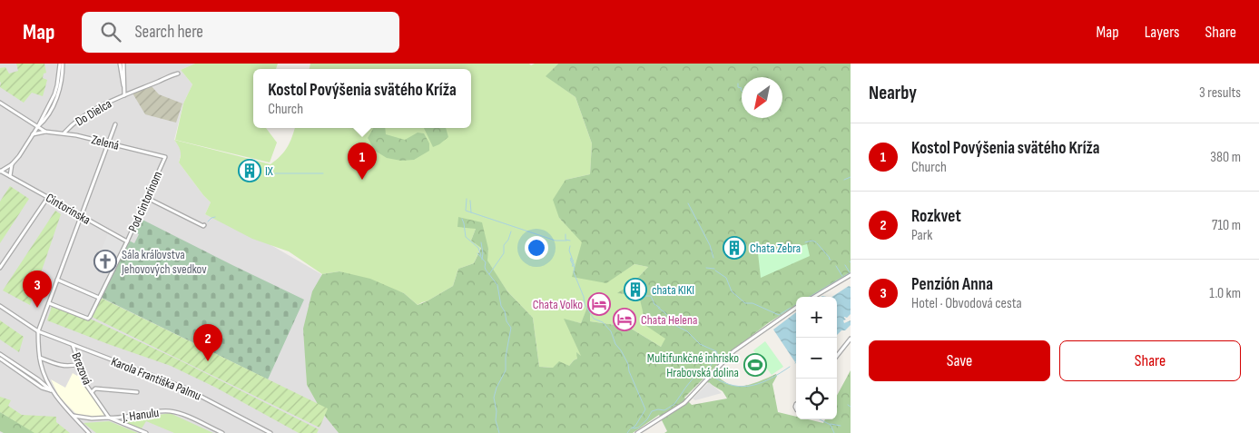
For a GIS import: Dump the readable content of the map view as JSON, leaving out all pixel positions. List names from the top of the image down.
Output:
{
  "streets": {
    "street": [
      "Do Dielca",
      "Zelená",
      "Pod cintorínom",
      "Cintorínska",
      "Brezová",
      "Karola Františka Palmu",
      "J. Hanulu"
    ]
  },
  "crossings": [
    ["Do Dielca", "Zelená"],
    ["Zelená", "Pod cintorínom"],
    ["Pod cintorínom", "Cintorínska"],
    ["Brezová", "Karola Františka Palmu"],
    ["Brezová", "J. Hanulu"]
  ],
  "places": {
    "building": ["IX", "Chata Zebra", "chata KIKI"],
    "church": ["Sála kráľovstva Jehovových svedkov"],
    "hotel": ["Chata Volko", "Chata Helena"],
    "sports": ["Multifunkčné inhrisko Hrabovská dolina"]
  },
  "north": "bottom left",
  "page": {
    "header": "Map",
    "search": "Search here",
    "nav": ["Map", "Layers", "Share"],
    "heading": ["Nearby", "3 results"],
    "popup": ["Kostol Povýšenia svätého Kríža", "Church"],
    "list": [
      {
        "mark": "1",
        "name": "Kostol Povýšenia svätého Kríža",
        "note": "Church",
        "value": "380 m"
      },
      {
        "mark": "2",
        "name": "Rozkvet",
        "note": "Park",
        "value": "710 m"
      },
      {
        "mark": "3",
        "name": "Penzión Anna",
        "note": "Hotel · Obvodová cesta",
        "value": "1.0 km"
      }
    ],
    "pins": ["1", "3", "2"],
    "map_buttons": ["+", "−"],
    "buttons": ["Save", "Share"]
  }
}
